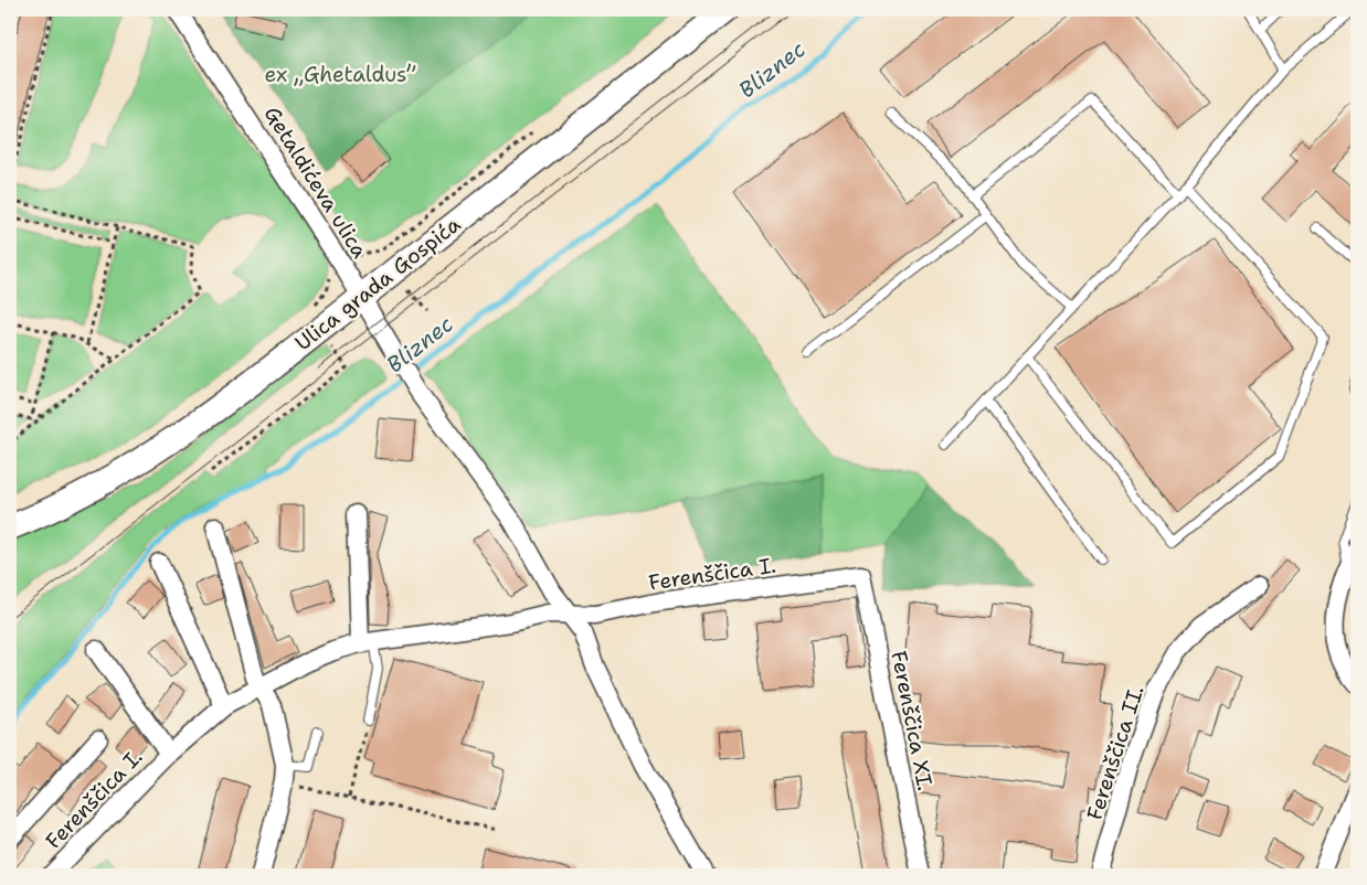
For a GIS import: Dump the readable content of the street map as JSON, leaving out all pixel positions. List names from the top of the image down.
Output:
{
  "streets": {
    "street": [
      "Getaldićeva ulica",
      "Ulica grada Gospića",
      "Ferenščica I.",
      "Ferenščica XI.",
      "Ferenščica II."
    ]
  },
  "crossings": [
    ["Getaldićeva ulica", "Ulica grada Gospića"],
    ["Getaldićeva ulica", "Ferenščica I."],
    ["Ferenščica I.", "Ferenščica XI."]
  ],
  "water": ["Bliznec"],
  "parks": ["ex „Ghetaldus”"]
}
